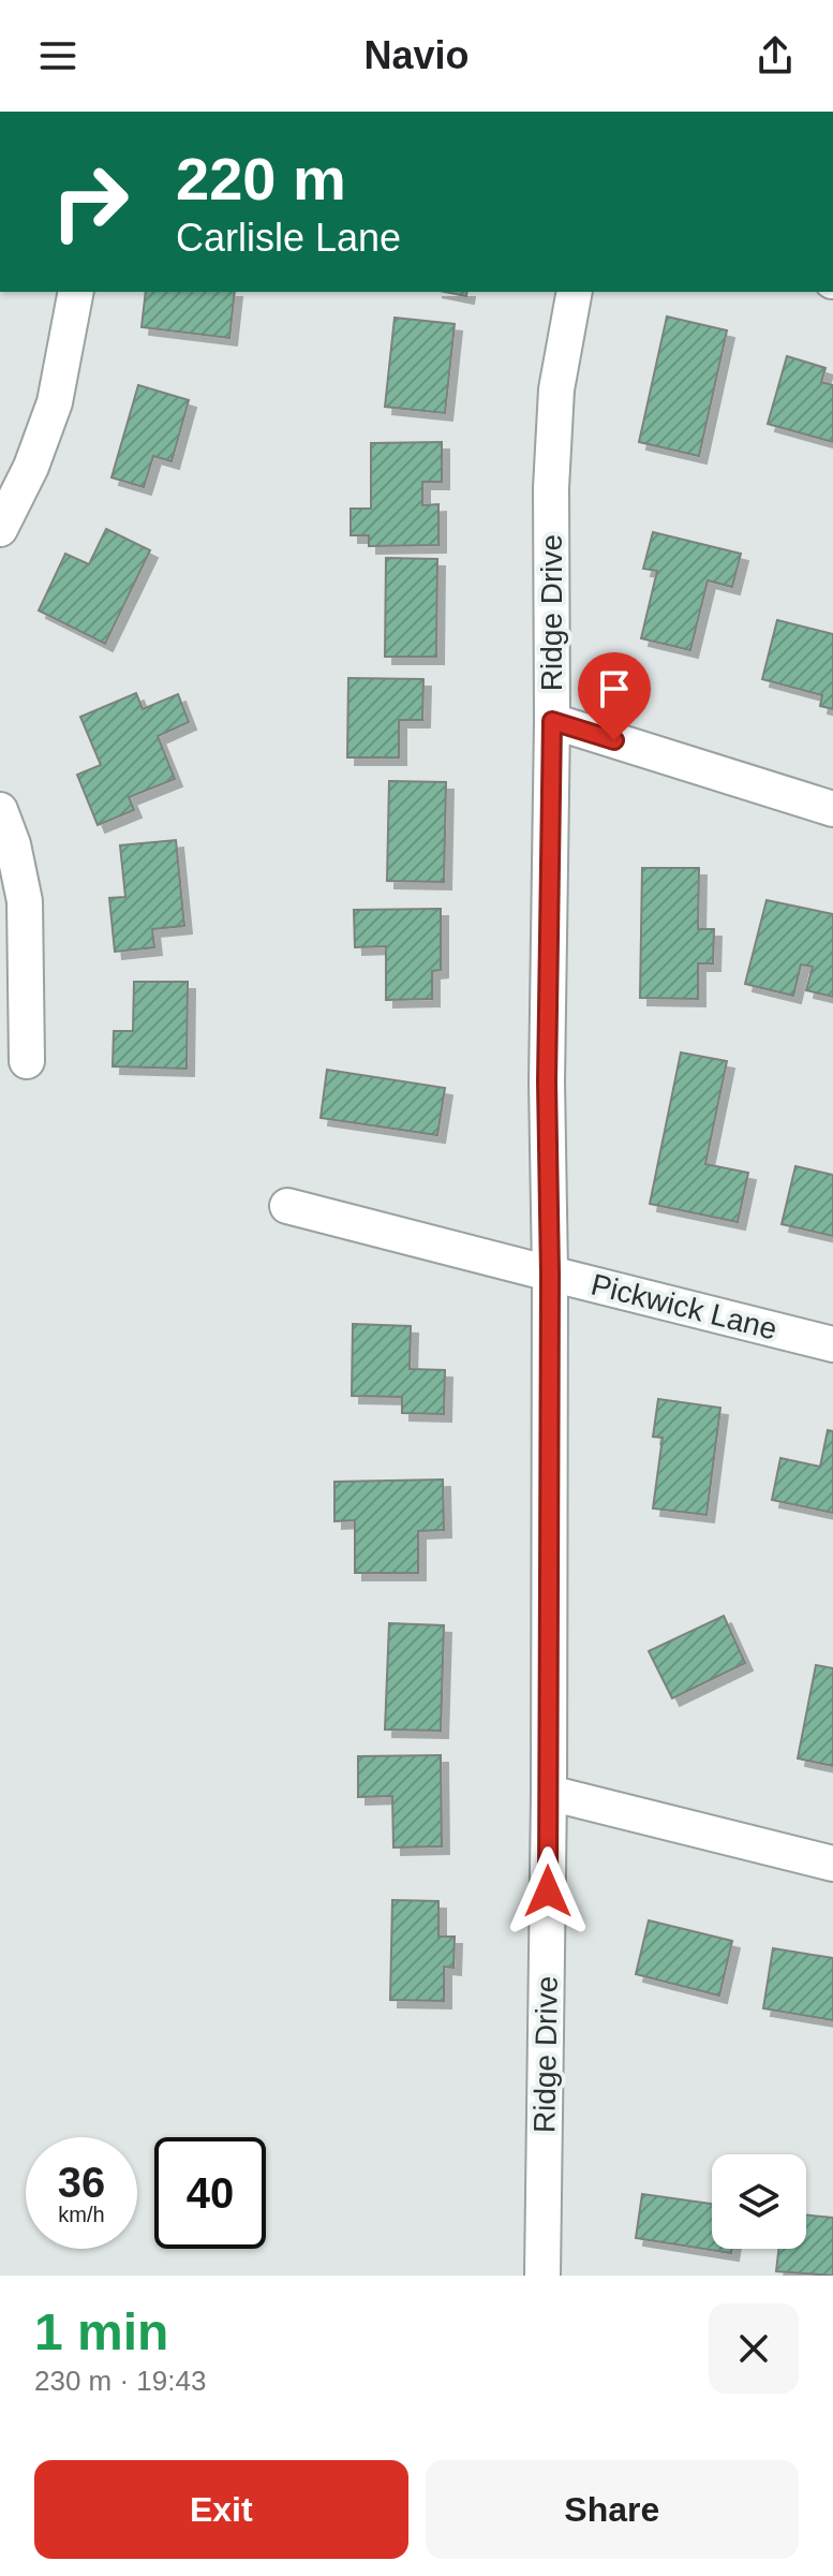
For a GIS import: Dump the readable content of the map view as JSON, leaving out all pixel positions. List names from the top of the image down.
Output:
{
  "streets": {
    "street": ["Ridge Drive", "Pickwick Lane"]
  },
  "crossings": [
    ["Ridge Drive", "Pickwick Lane"]
  ],
  "page": {
    "header": "Navio",
    "turn": ["220 m", "Carlisle Lane"],
    "speed": "36 km/h",
    "limit": "40",
    "heading": ["1 min", "230 m · 19:43"],
    "buttons": ["Exit", "Share"]
  }
}
